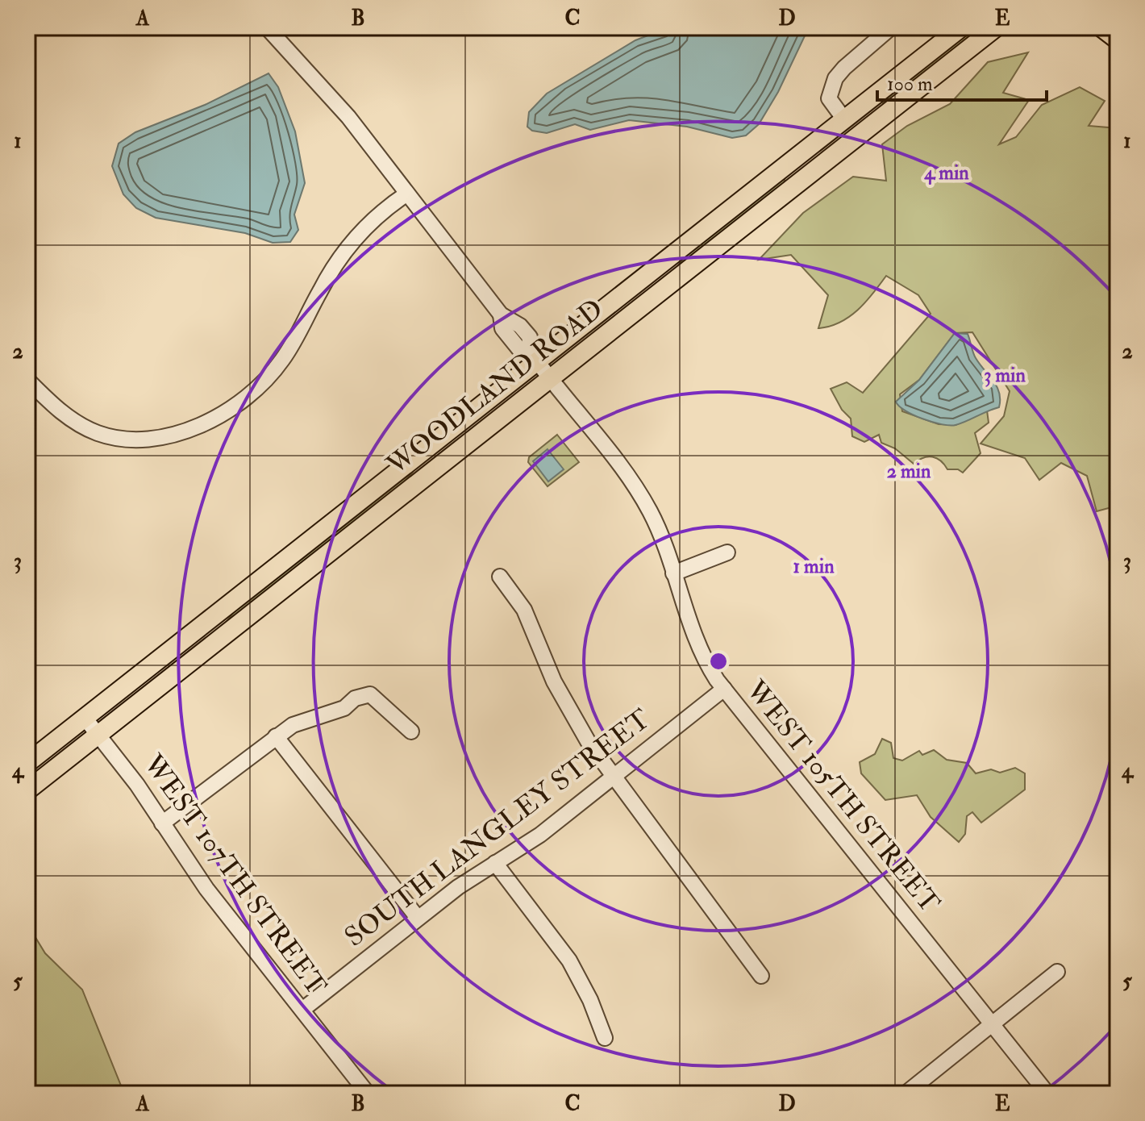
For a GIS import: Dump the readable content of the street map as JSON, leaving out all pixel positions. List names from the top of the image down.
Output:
{
  "streets": {
    "main road": ["WOODLAND ROAD"],
    "street": ["WEST 105TH STREET", "SOUTH LANGLEY STREET", "WEST 107TH STREET"]
  },
  "crossings": [
    ["WOODLAND ROAD", "WEST 105TH STREET"],
    ["WOODLAND ROAD", "WEST 107TH STREET"],
    ["WEST 105TH STREET", "SOUTH LANGLEY STREET"],
    ["SOUTH LANGLEY STREET", "WEST 107TH STREET"]
  ],
  "scale_bar": "100 m",
  "grid": {
    "columns": [
      "A",
      "B",
      "C",
      "D",
      "E"
    ],
    "rows": [
      "1",
      "2",
      "3",
      "4",
      "5"
    ]
  },
  "rings": [
    "4 min",
    "3 min",
    "2 min",
    "1 min"
  ]
}
